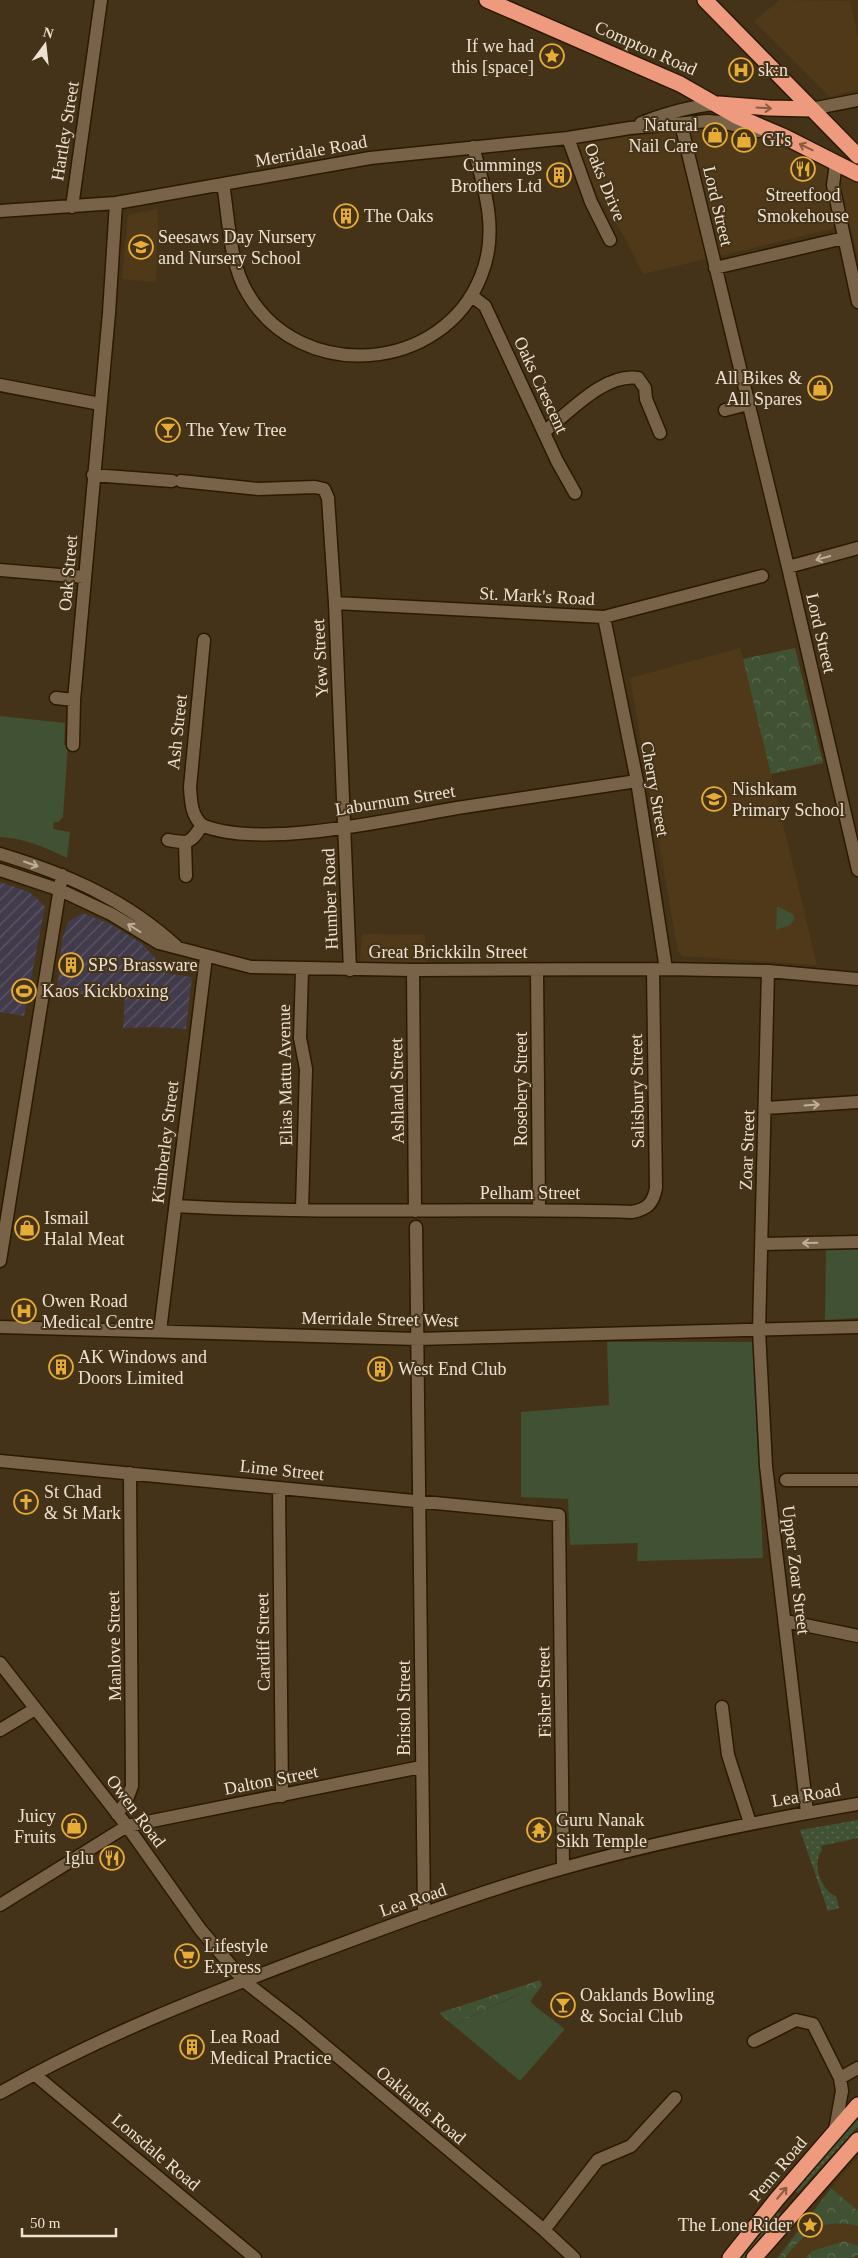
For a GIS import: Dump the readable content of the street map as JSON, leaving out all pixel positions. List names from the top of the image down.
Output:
{
  "streets": {
    "highway": ["Compton Road", "Penn Road"],
    "street": [
      "Hartley Street",
      "Merridale Road",
      "Oaks Drive",
      "Lord Street",
      "Oaks Crescent",
      "Oak Street",
      "St. Mark's Road",
      "Yew Street",
      "Ash Street",
      "Cherry Street",
      "Laburnum Street",
      "Humber Road",
      "Great Brickkiln Street",
      "Elias Mattu Avenue",
      "Rosebery Street",
      "Ashland Street",
      "Salisbury Street",
      "Kimberley Street",
      "Zoar Street",
      "Pelham Street",
      "Merridale Street West",
      "Lime Street",
      "Upper Zoar Street",
      "Cardiff Street",
      "Manlove Street",
      "Fisher Street",
      "Bristol Street",
      "Dalton Street",
      "Lea Road",
      "Owen Road",
      "Oaklands Road",
      "Lonsdale Road"
    ]
  },
  "crossings": [
    ["Compton Road", "Merridale Road"],
    ["Hartley Street", "Merridale Road"],
    ["Merridale Road", "Oaks Drive"],
    ["Merridale Road", "Lord Street"],
    ["Merridale Road", "Oak Street"],
    ["Oak Street", "Yew Street"],
    ["St. Mark's Road", "Yew Street"],
    ["St. Mark's Road", "Cherry Street"],
    ["Yew Street", "Laburnum Street"],
    ["Yew Street", "Humber Road"],
    ["Ash Street", "Laburnum Street"],
    ["Cherry Street", "Laburnum Street"],
    ["Cherry Street", "Great Brickkiln Street"],
    ["Laburnum Street", "Humber Road"],
    ["Humber Road", "Great Brickkiln Street"],
    ["Great Brickkiln Street", "Elias Mattu Avenue"],
    ["Great Brickkiln Street", "Rosebery Street"],
    ["Great Brickkiln Street", "Ashland Street"],
    ["Great Brickkiln Street", "Salisbury Street"],
    ["Great Brickkiln Street", "Kimberley Street"],
    ["Great Brickkiln Street", "Zoar Street"],
    ["Rosebery Street", "Pelham Street"],
    ["Ashland Street", "Pelham Street"],
    ["Salisbury Street", "Pelham Street"],
    ["Kimberley Street", "Merridale Street West"],
    ["Zoar Street", "Merridale Street West"],
    ["Zoar Street", "Upper Zoar Street"],
    ["Merridale Street West", "Upper Zoar Street"],
    ["Lime Street", "Cardiff Street"],
    ["Lime Street", "Manlove Street"],
    ["Lime Street", "Fisher Street"],
    ["Lime Street", "Bristol Street"],
    ["Upper Zoar Street", "Lea Road"],
    ["Cardiff Street", "Dalton Street"],
    ["Manlove Street", "Owen Road"],
    ["Fisher Street", "Lea Road"],
    ["Bristol Street", "Dalton Street"],
    ["Bristol Street", "Lea Road"],
    ["Dalton Street", "Owen Road"],
    ["Lea Road", "Owen Road"],
    ["Lea Road", "Oaklands Road"],
    ["Lea Road", "Lonsdale Road"],
    ["Owen Road", "Oaklands Road"]
  ],
  "places": {
    "place": ["If we had this [space]", "The Lone Rider"],
    "hospital": ["sk:n", "Owen Road Medical Centre"],
    "shop": [
      "Natural Nail Care",
      "GI's",
      "All Bikes & All Spares",
      "Ismail Halal Meat",
      "Juicy Fruits"
    ],
    "restaurant": ["Streetfood Smokehouse", "Iglu"],
    "building": [
      "Cummings Brothers Ltd",
      "The Oaks",
      "SPS Brassware",
      "AK Windows and Doors Limited",
      "West End Club",
      "Lea Road Medical Practice"
    ],
    "school or university": ["Seesaws Day Nursery and Nursery School", "Nishkam Primary School"],
    "bar": ["The Yew Tree", "Oaklands Bowling & Social Club"],
    "sports": ["Kaos Kickboxing"],
    "church": ["St Chad & St Mark"],
    "temple": ["Guru Nanak Sikh Temple"],
    "supermarket": ["Lifestyle Express"]
  },
  "scale_bar": "50 m",
  "north": "top"
}
